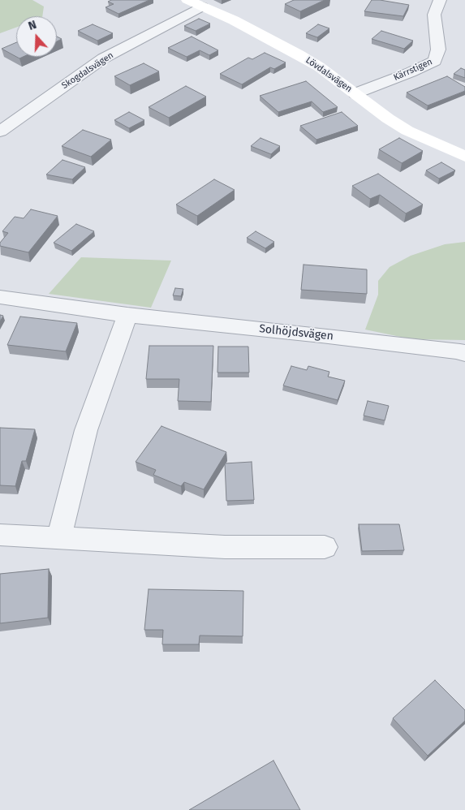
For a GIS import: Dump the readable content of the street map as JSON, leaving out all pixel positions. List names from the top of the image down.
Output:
{
  "streets": {
    "street": [
      "Kärrstigen",
      "Skogdalsvägen",
      "Lövdalsvägen",
      "Solhöjdsvägen"
    ]
  },
  "crossings": [
    ["Kärrstigen", "Lövdalsvägen"],
    ["Skogdalsvägen", "Lövdalsvägen"]
  ],
  "north": "top"
}
